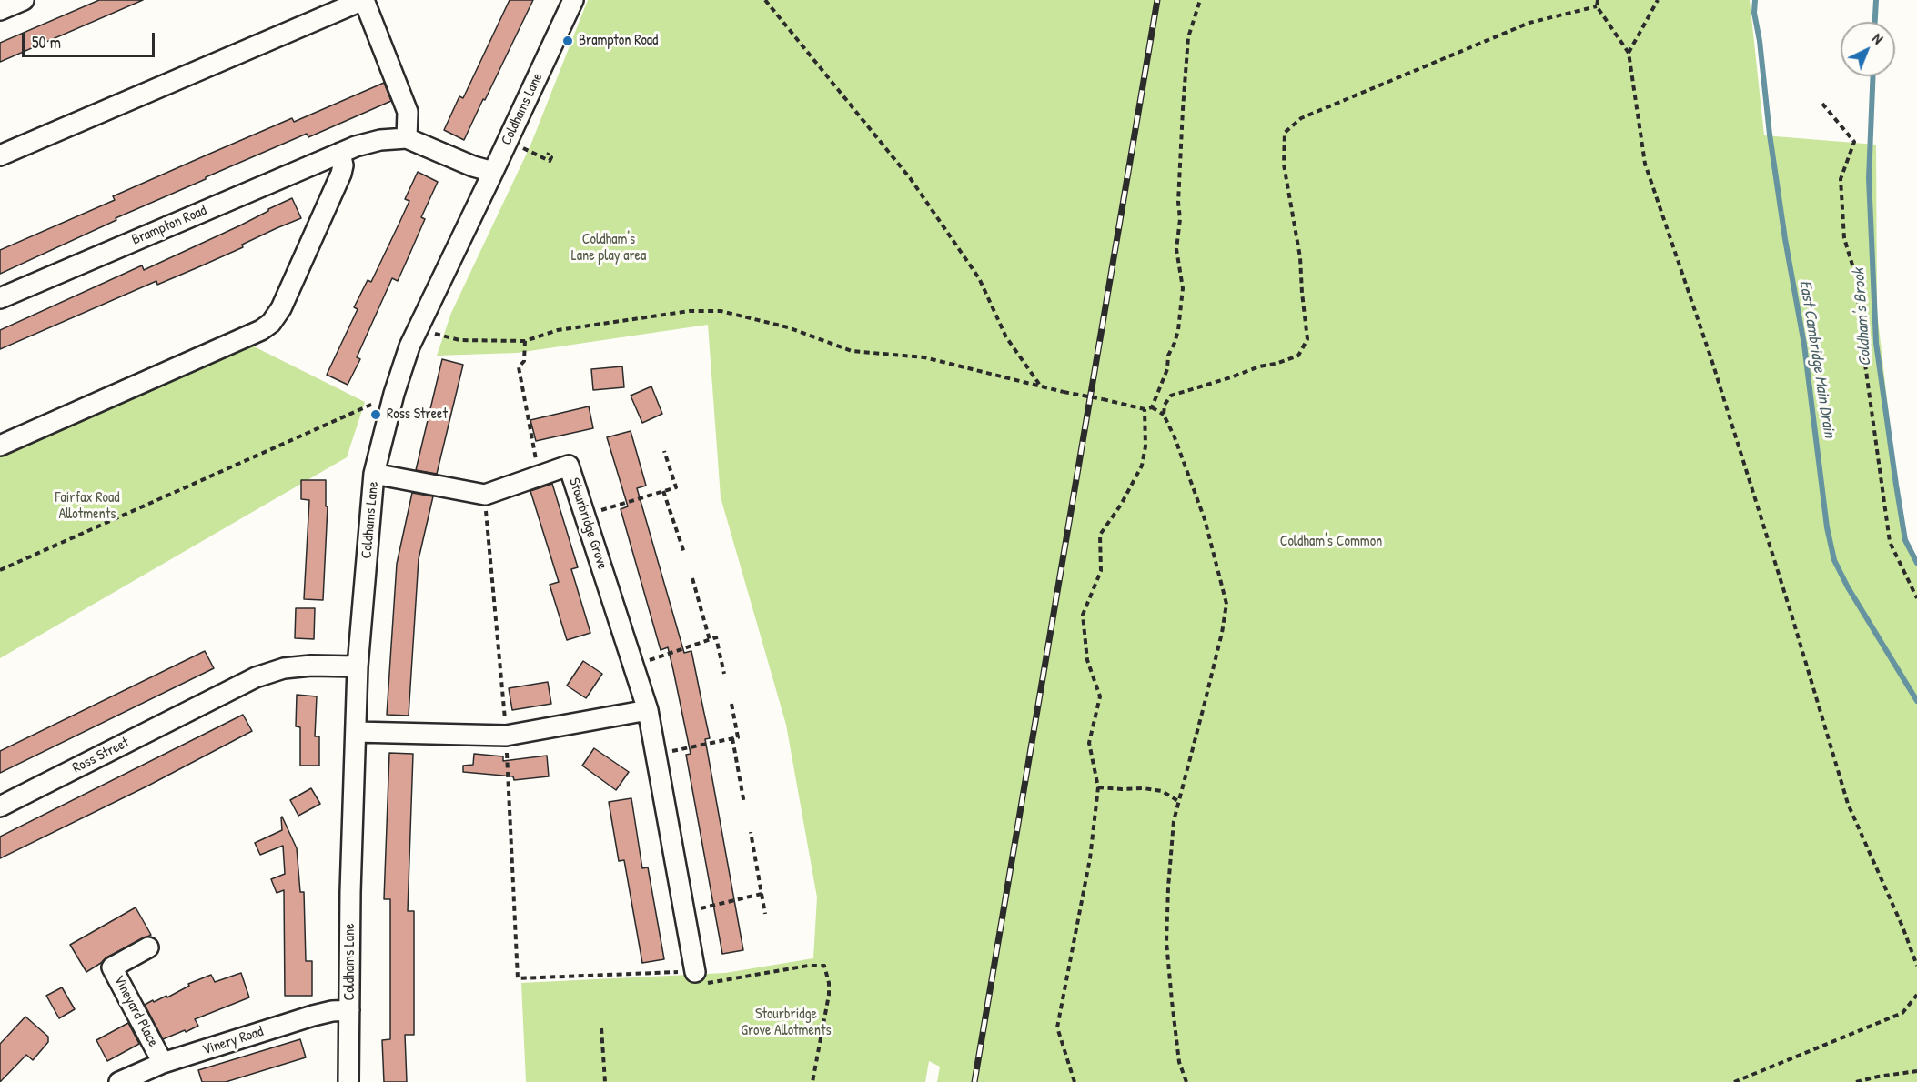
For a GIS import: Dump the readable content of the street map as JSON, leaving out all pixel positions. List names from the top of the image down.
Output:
{
  "streets": {
    "street": [
      "Coldhams Lane",
      "Brampton Road",
      "Stourbridge Grove",
      "Ross Street",
      "Vineyard Place",
      "Vinery Road"
    ]
  },
  "crossings": [
    ["Coldhams Lane", "Brampton Road"],
    ["Coldhams Lane", "Stourbridge Grove"],
    ["Coldhams Lane", "Ross Street"],
    ["Coldhams Lane", "Vinery Road"],
    ["Vineyard Place", "Vinery Road"]
  ],
  "water": ["Coldham's Brook", "East Cambridge Main Drain"],
  "parks": [
    "Coldham's Lane play area",
    "Fairfax Road Allotments",
    "Coldham's Common",
    "Stourbridge Grove Allotments"
  ],
  "places": ["Brampton Road", "Ross Street"],
  "scale_bar": "50 m",
  "north": "top right"
}
